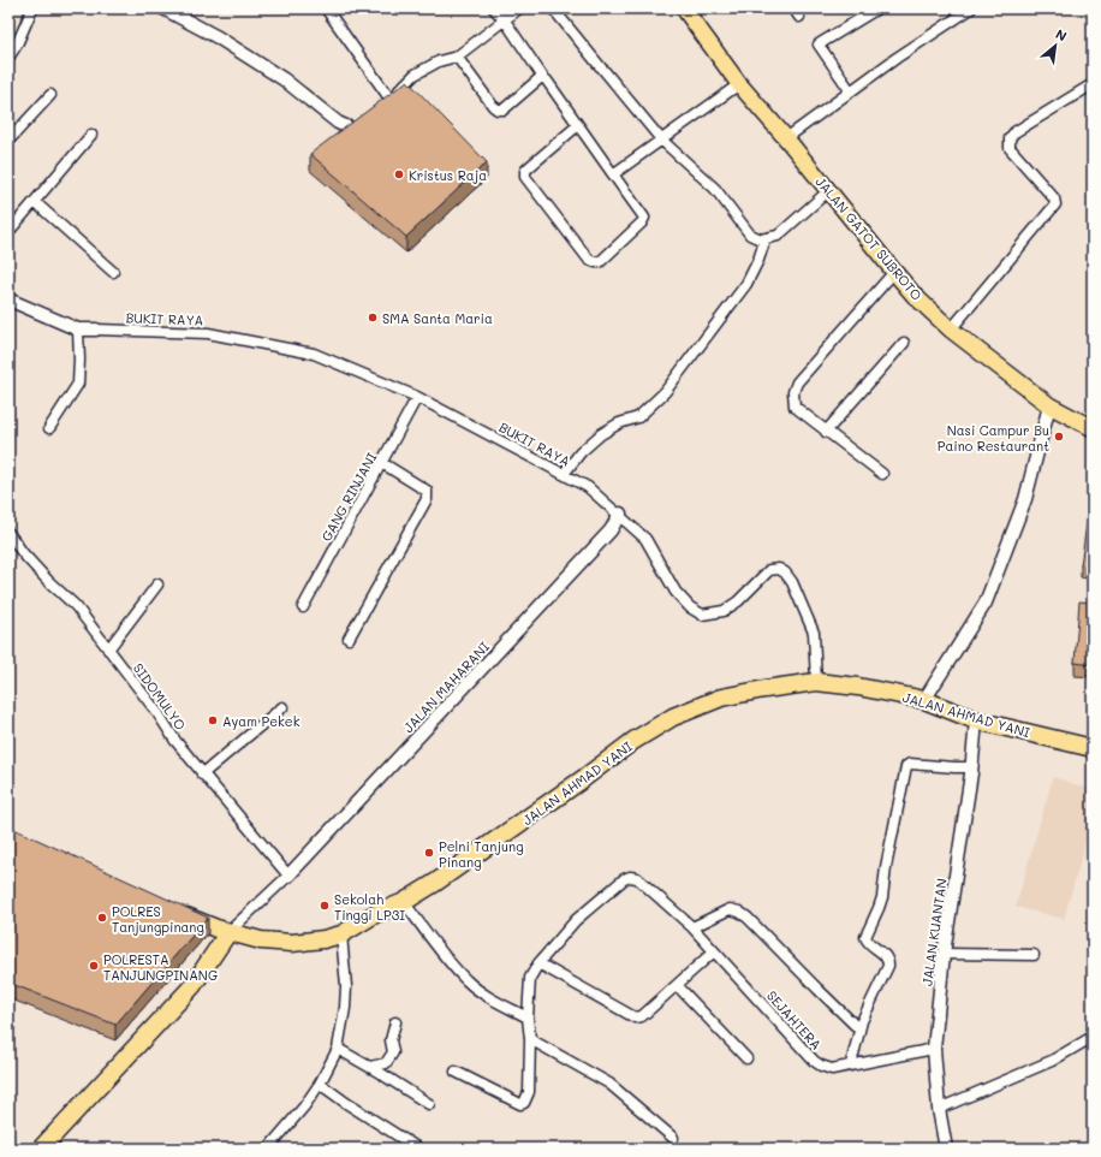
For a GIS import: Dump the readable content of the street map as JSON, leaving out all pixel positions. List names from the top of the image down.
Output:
{
  "streets": {
    "highway": ["JALAN AHMAD YANI"],
    "main road": ["JALAN GATOT SUBROTO"],
    "street": [
      "BUKIT RAYA",
      "GANG RINJANI",
      "JALAN MAHARANI",
      "SIDOMULYO",
      "JALAN KUANTAN",
      "SEJAHTERA"
    ]
  },
  "crossings": [
    ["BUKIT RAYA", "GANG RINJANI"],
    ["BUKIT RAYA", "JALAN MAHARANI"],
    ["BUKIT RAYA", "JALAN AHMAD YANI"],
    ["JALAN MAHARANI", "SIDOMULYO"],
    ["JALAN AHMAD YANI", "JALAN KUANTAN"],
    ["JALAN KUANTAN", "SEJAHTERA"]
  ],
  "places": [
    "Kristus Raja",
    "SMA Santa Maria",
    "Nasi Campur Bu Paino Restaurant",
    "Ayam Pekek",
    "Pelni Tanjung Pinang",
    "Sekolah Tinggi LP3I",
    "POLRES Tanjungpinang",
    "POLRESTA TANJUNGPINANG"
  ],
  "north": "top right"
}
